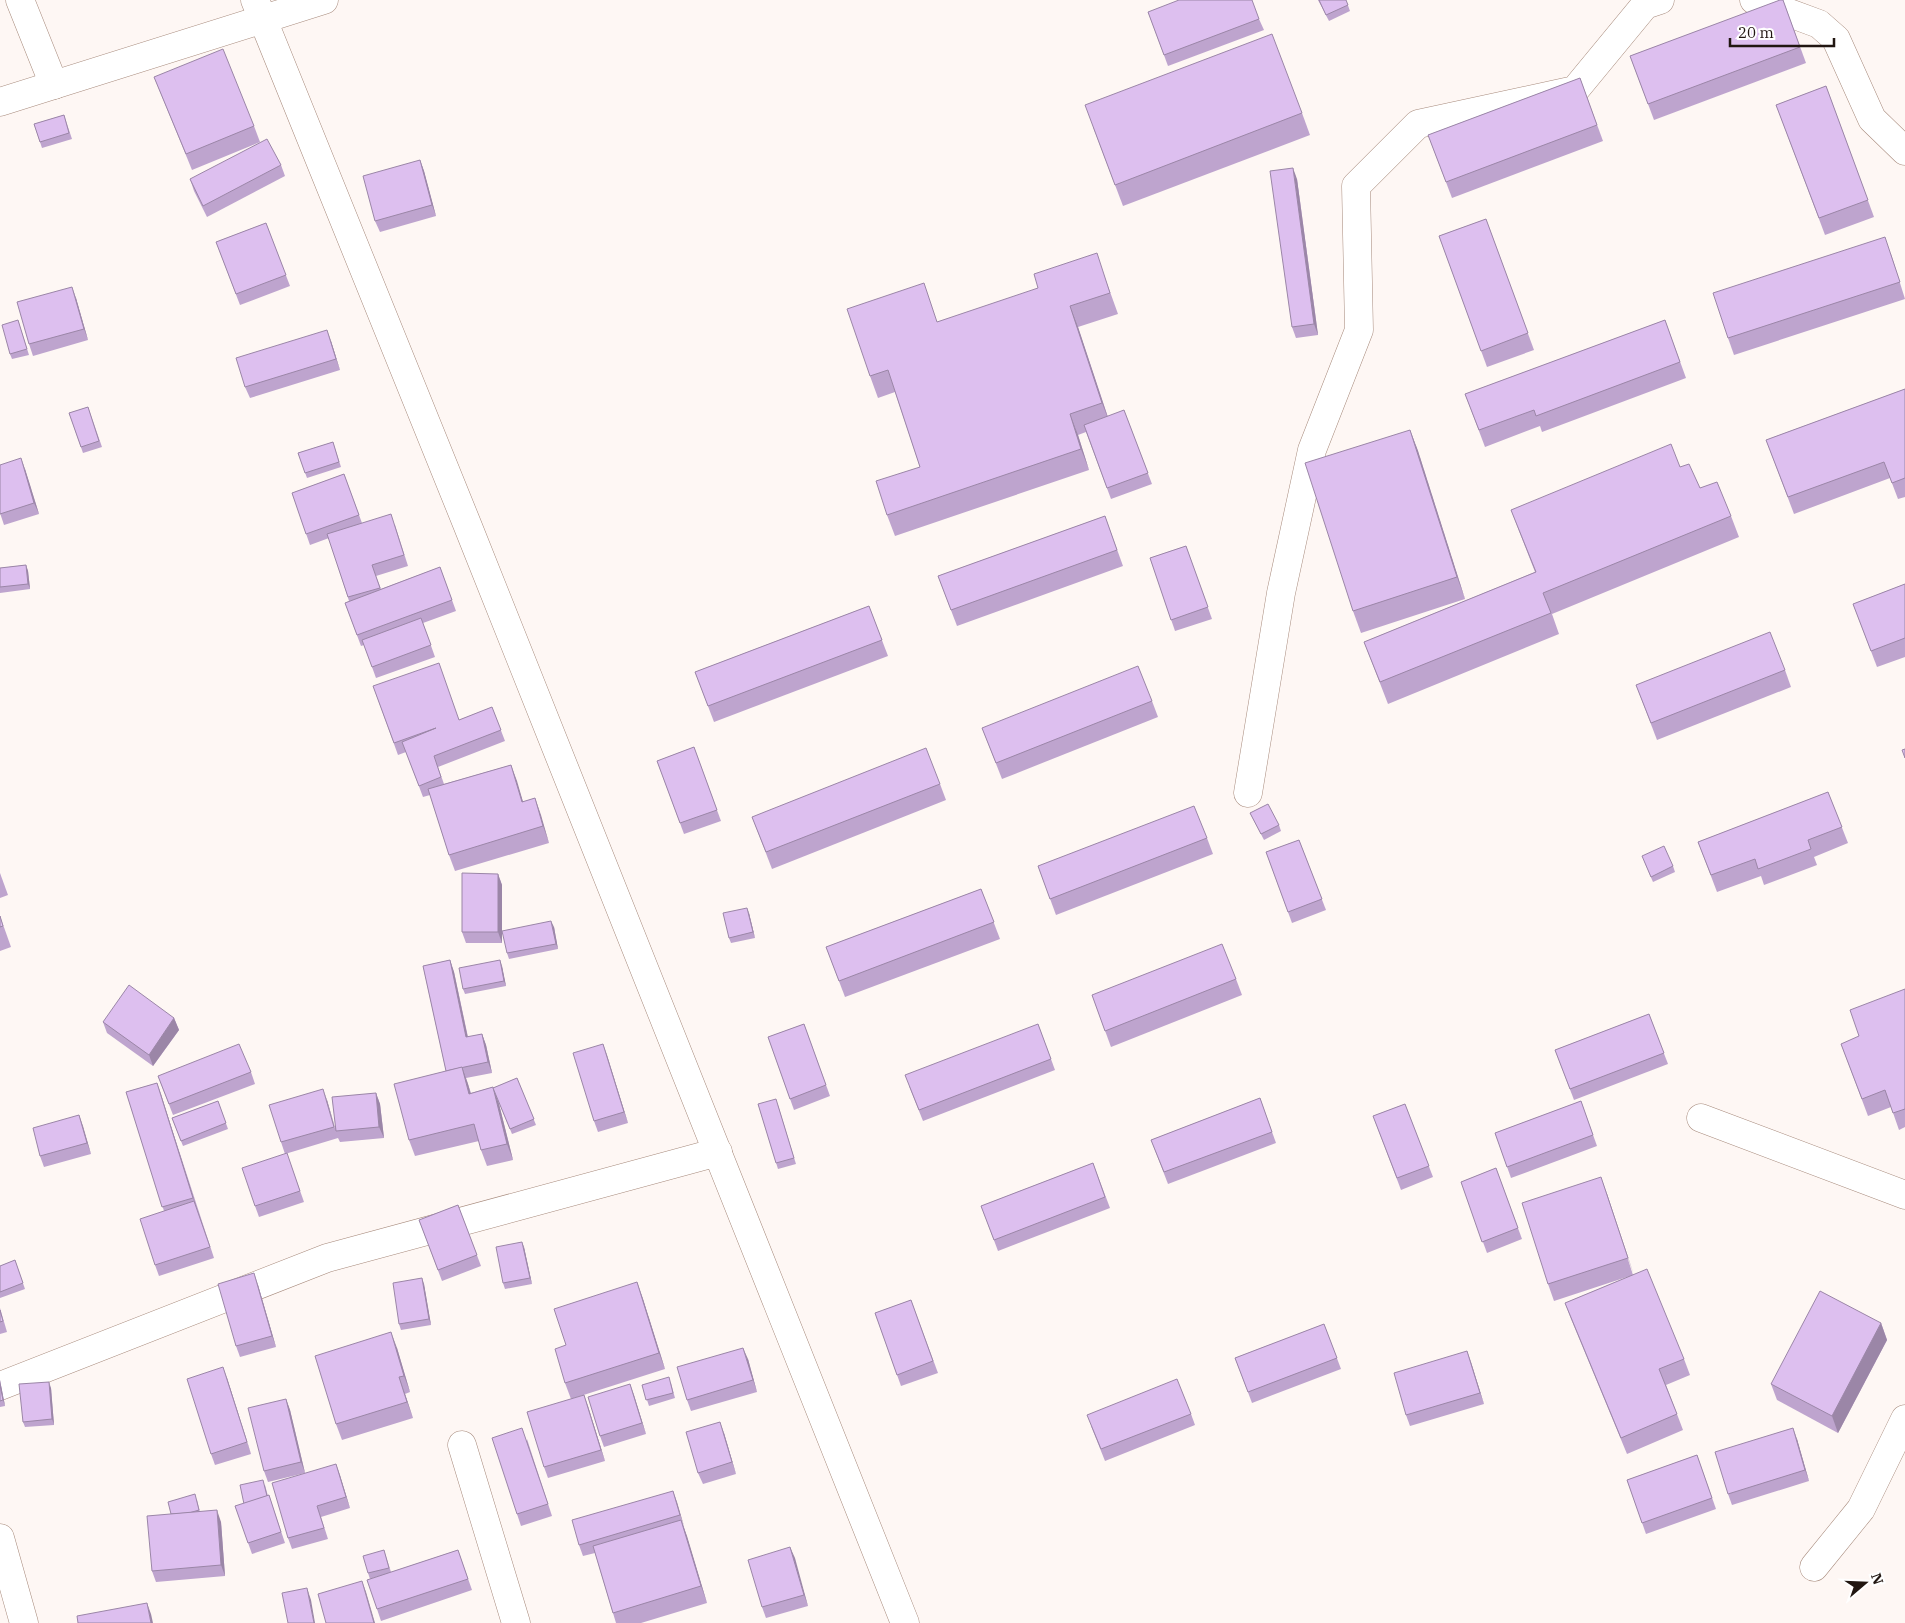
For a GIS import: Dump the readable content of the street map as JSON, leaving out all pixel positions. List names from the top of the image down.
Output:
{
  "scale_bar": "20 m",
  "north": "right"
}
